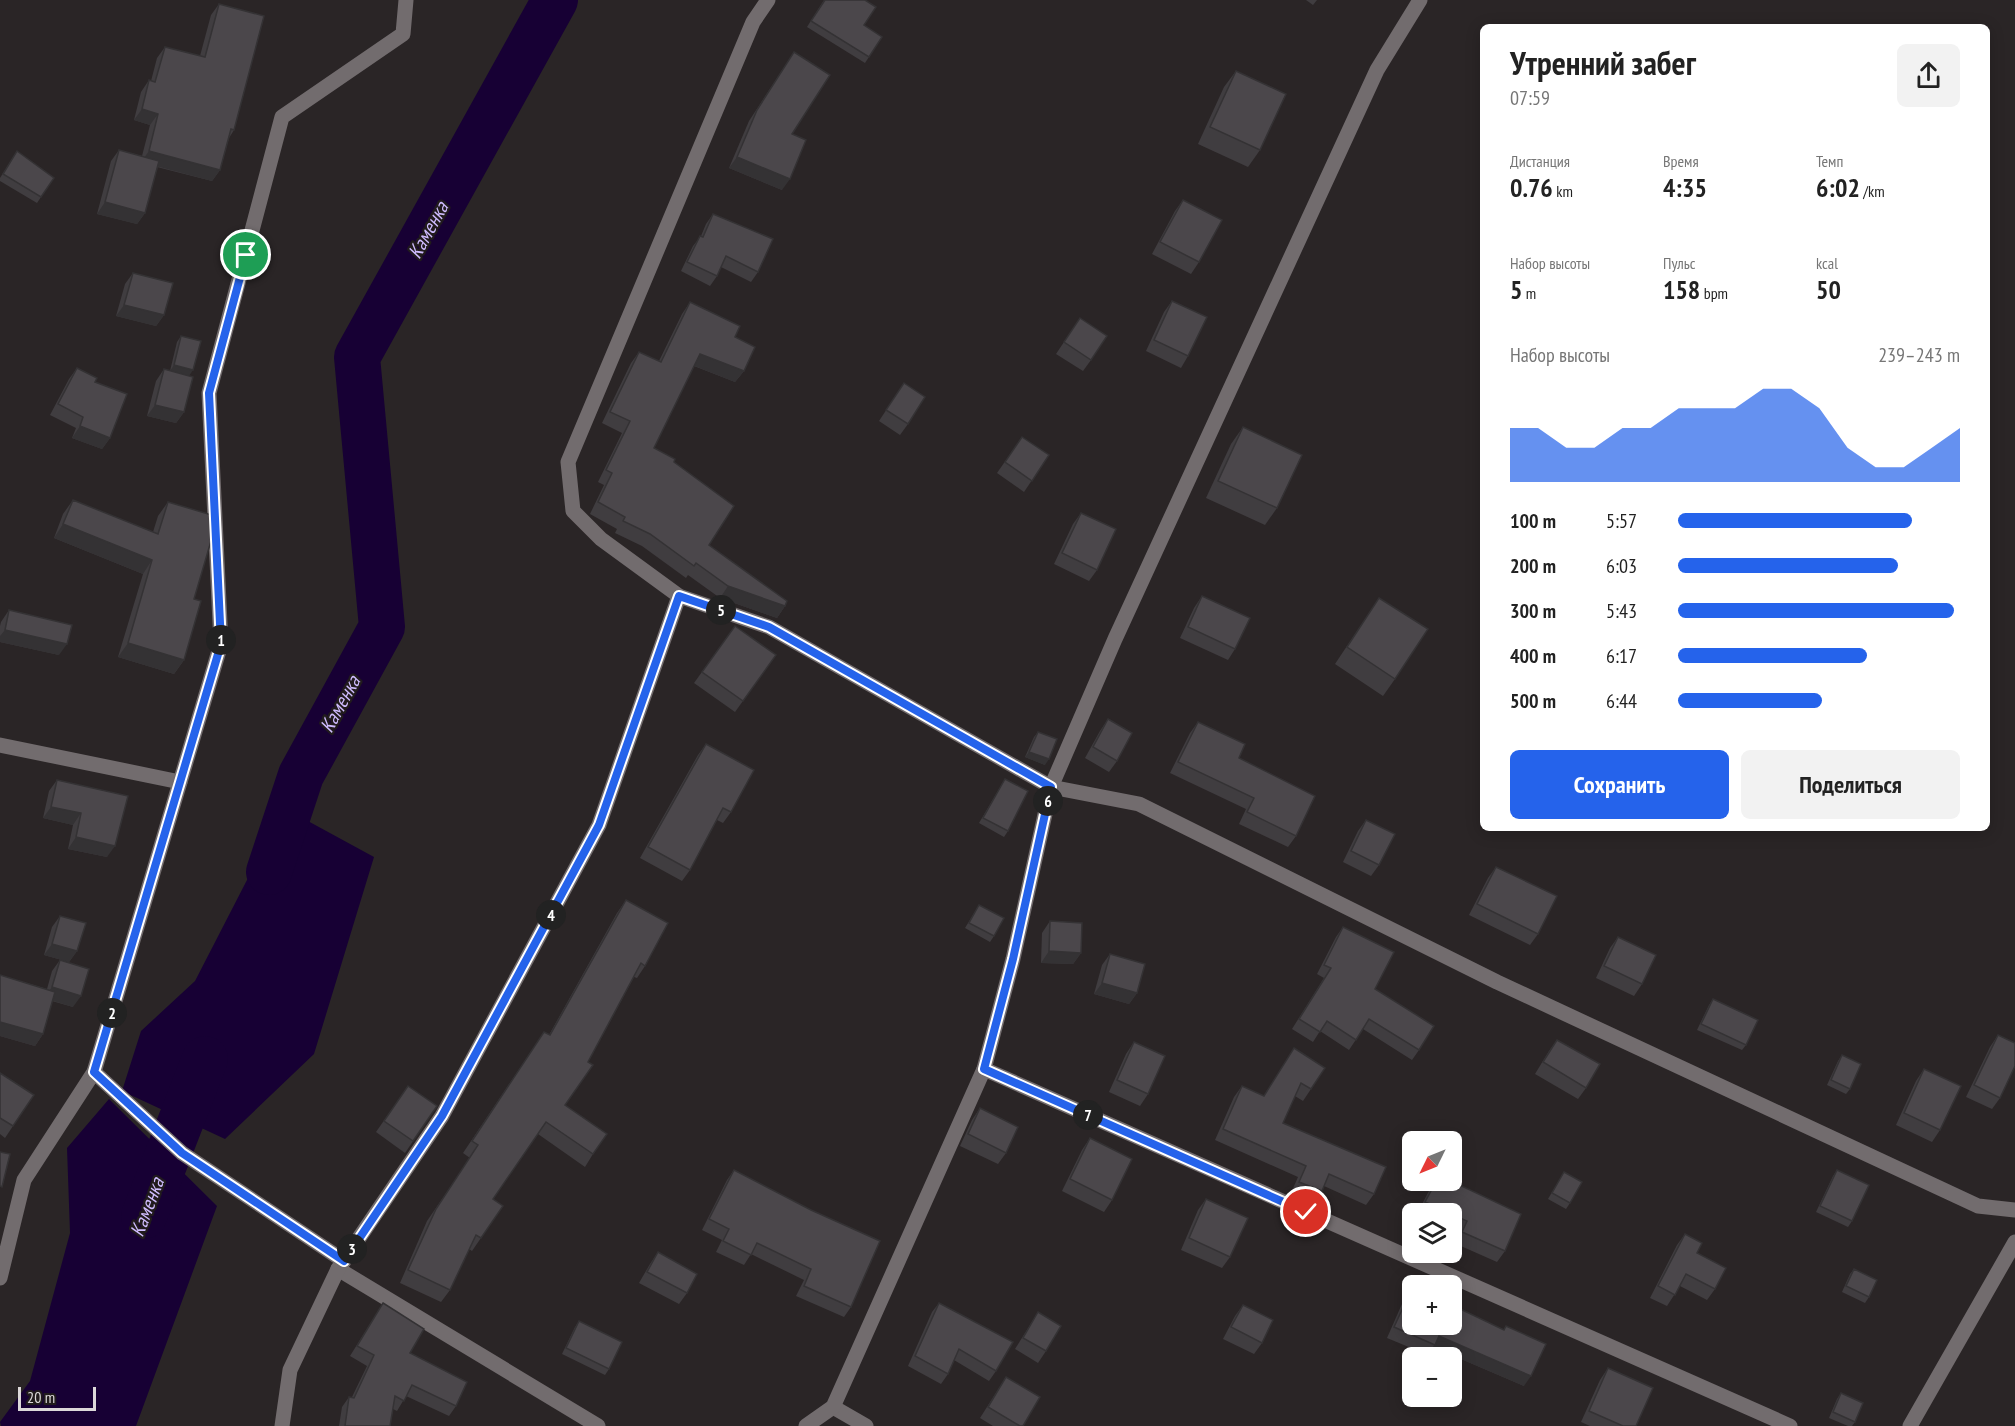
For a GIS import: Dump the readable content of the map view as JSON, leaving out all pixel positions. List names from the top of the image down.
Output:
{
  "water": ["Каменка"],
  "scale_bar": "20 m",
  "north": "bottom left",
  "page": {
    "heading": ["Утренний забег", "07:59"],
    "stats": [
      ["Дистанция", "0.76 km"],
      ["Время", "4:35"],
      ["Темп", "6:02 /km"],
      ["Набор высоты", "5 m"],
      ["Пульс", "158 bpm"],
      ["kcal", "50"]
    ],
    "chart": ["Набор высоты", "239–243 m"],
    "list": [
      {
        "name": "100 m",
        "note": "5:57"
      },
      {
        "name": "200 m",
        "note": "6:03"
      },
      {
        "name": "300 m",
        "note": "5:43"
      },
      {
        "name": "400 m",
        "note": "6:17"
      },
      {
        "name": "500 m",
        "note": "6:44"
      }
    ],
    "pins": [
      "5",
      "1",
      "6",
      "4",
      "2",
      "7",
      "3"
    ],
    "buttons": ["Сохранить", "Поделиться"],
    "map_buttons": ["+", "−"],
    "scale": "20 m"
  }
}
